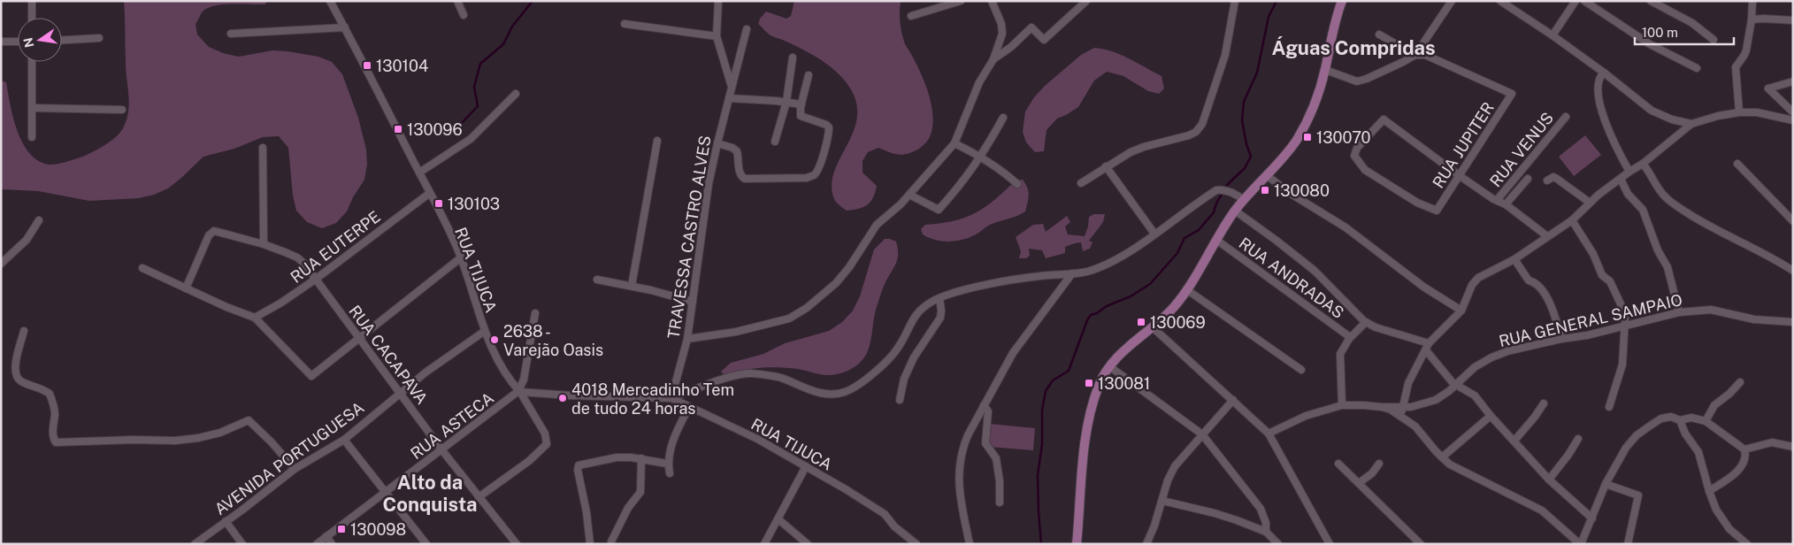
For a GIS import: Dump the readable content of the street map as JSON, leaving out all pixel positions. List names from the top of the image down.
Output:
{
  "streets": {
    "street": [
      "RUA JUPITER",
      "RUA VENUS",
      "TRAVESSA CASTRO ALVES",
      "RUA EUTERPE",
      "RUA TIJUCA",
      "RUA ANDRADAS",
      "RUA GENERAL SAMPAIO",
      "RUA CACAPAVA",
      "RUA ASTECA",
      "AVENIDA PORTUGUESA"
    ]
  },
  "crossings": [
    ["TRAVESSA CASTRO ALVES", "RUA TIJUCA"],
    ["RUA EUTERPE", "RUA TIJUCA"],
    ["RUA EUTERPE", "RUA CACAPAVA"],
    ["RUA TIJUCA", "RUA ASTECA"],
    ["RUA TIJUCA", "AVENIDA PORTUGUESA"],
    ["RUA CACAPAVA", "RUA ASTECA"],
    ["RUA CACAPAVA", "AVENIDA PORTUGUESA"]
  ],
  "districts": ["Águas Compridas", "Alto da Conquista"],
  "places": {
    "transit": [
      "130104",
      "130096",
      "130070",
      "130080",
      "130103",
      "130069",
      "130081",
      "130098"
    ],
    "other": ["2638 - Varejão Oasis", "4018 Mercadinho Tem de tudo 24 horas"]
  },
  "scale_bar": "100 m",
  "north": "left"
}
